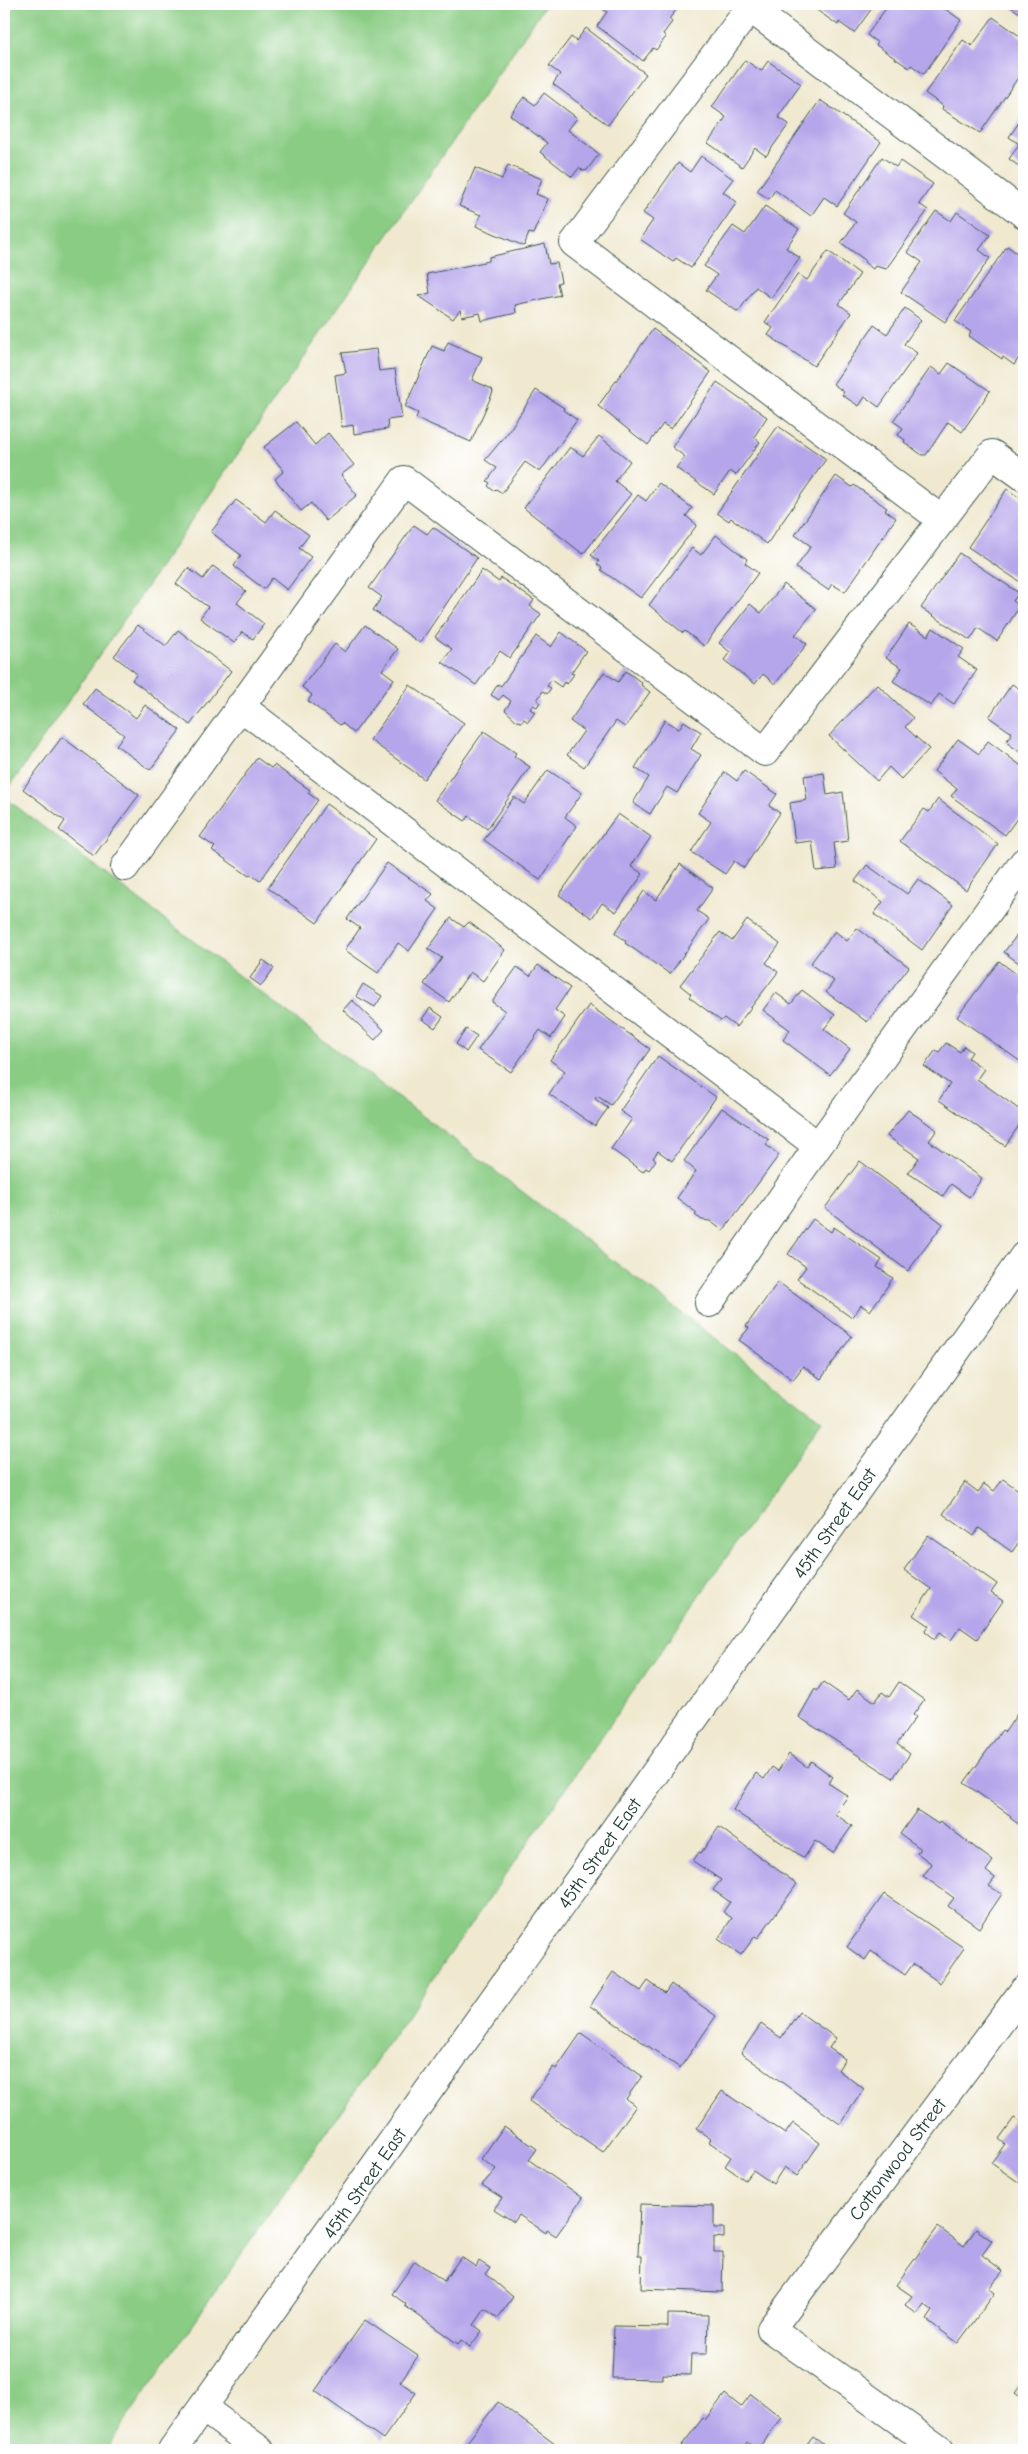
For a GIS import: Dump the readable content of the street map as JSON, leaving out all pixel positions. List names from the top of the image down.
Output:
{
  "streets": {
    "street": ["45th Street East", "Cottonwood Street"]
  }
}
